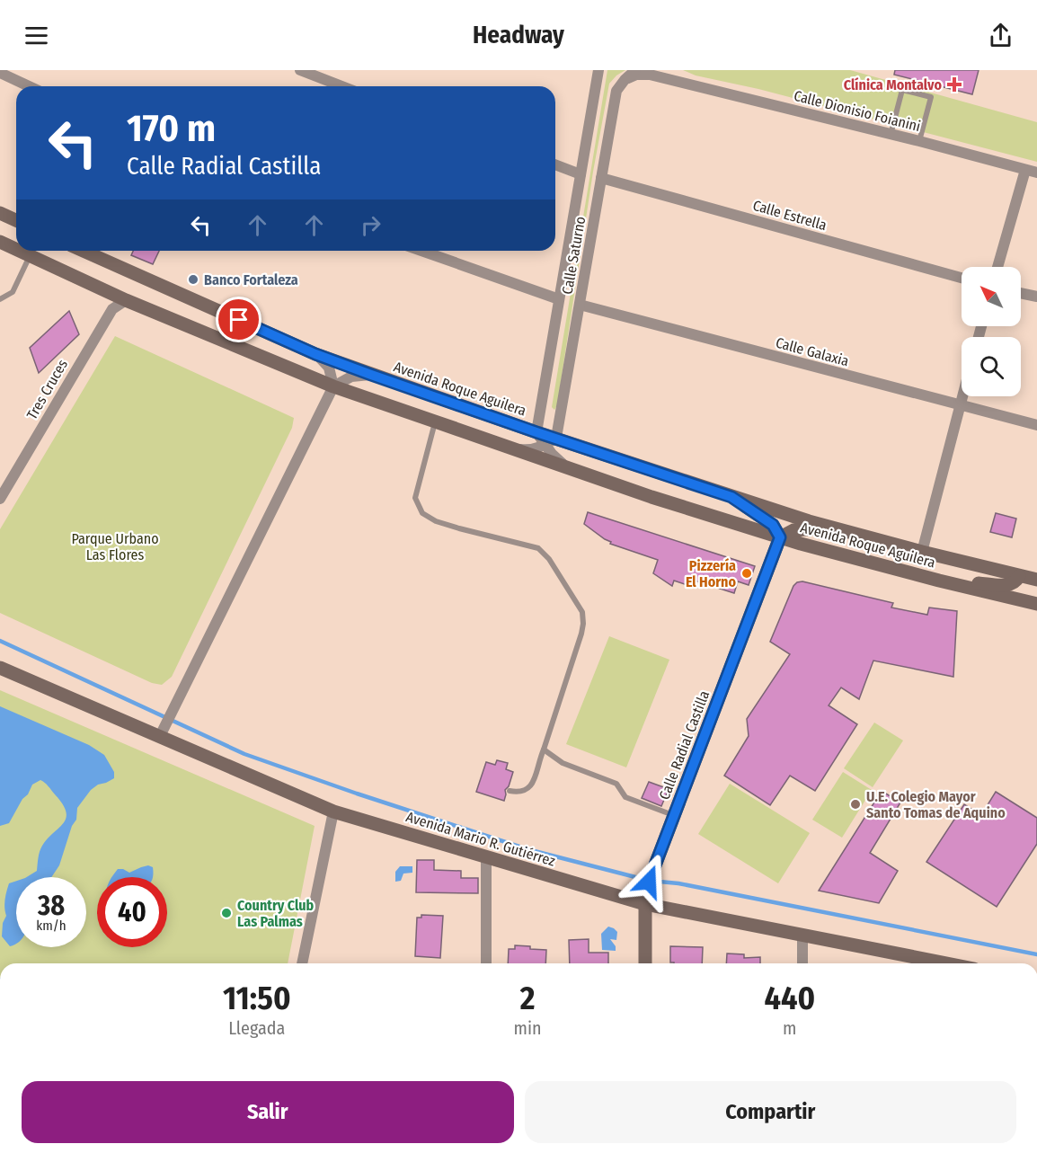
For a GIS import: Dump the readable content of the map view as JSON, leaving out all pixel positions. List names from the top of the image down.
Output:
{
  "streets": {
    "main road": ["Avenida Roque Aguilera", "Calle Radial Castilla", "Avenida Mario R. Gutiérrez"],
    "street": [
      "Calle Dionisio Foianini",
      "Calle Estrella",
      "Calle Saturno",
      "Calle Galaxia",
      "Tres Cruces"
    ]
  },
  "crossings": [
    ["Calle Dionisio Foianini", "Calle Saturno"],
    ["Calle Estrella", "Calle Saturno"],
    ["Calle Saturno", "Calle Galaxia"],
    ["Calle Saturno", "Avenida Roque Aguilera"],
    ["Avenida Roque Aguilera", "Tres Cruces"],
    ["Avenida Roque Aguilera", "Calle Radial Castilla"],
    ["Calle Radial Castilla", "Avenida Mario R. Gutiérrez"]
  ],
  "parks": ["Parque Urbano Las Flores"],
  "places": {
    "health": ["Clínica Montalvo"],
    "other": [
      "Banco Fortaleza",
      "Pizzería El Horno",
      "U.E. Colegio Mayor Santo Tomas de Aquino",
      "Country Club Las Palmas"
    ]
  },
  "north": "top left",
  "page": {
    "header": "Headway",
    "turn": ["170 m", "Calle Radial Castilla"],
    "speed": "38 km/h",
    "limit": "40",
    "eta": [
      "11:50",
      "Llegada",
      "2",
      "min",
      "440",
      "m"
    ],
    "buttons": ["Salir", "Compartir"]
  }
}
